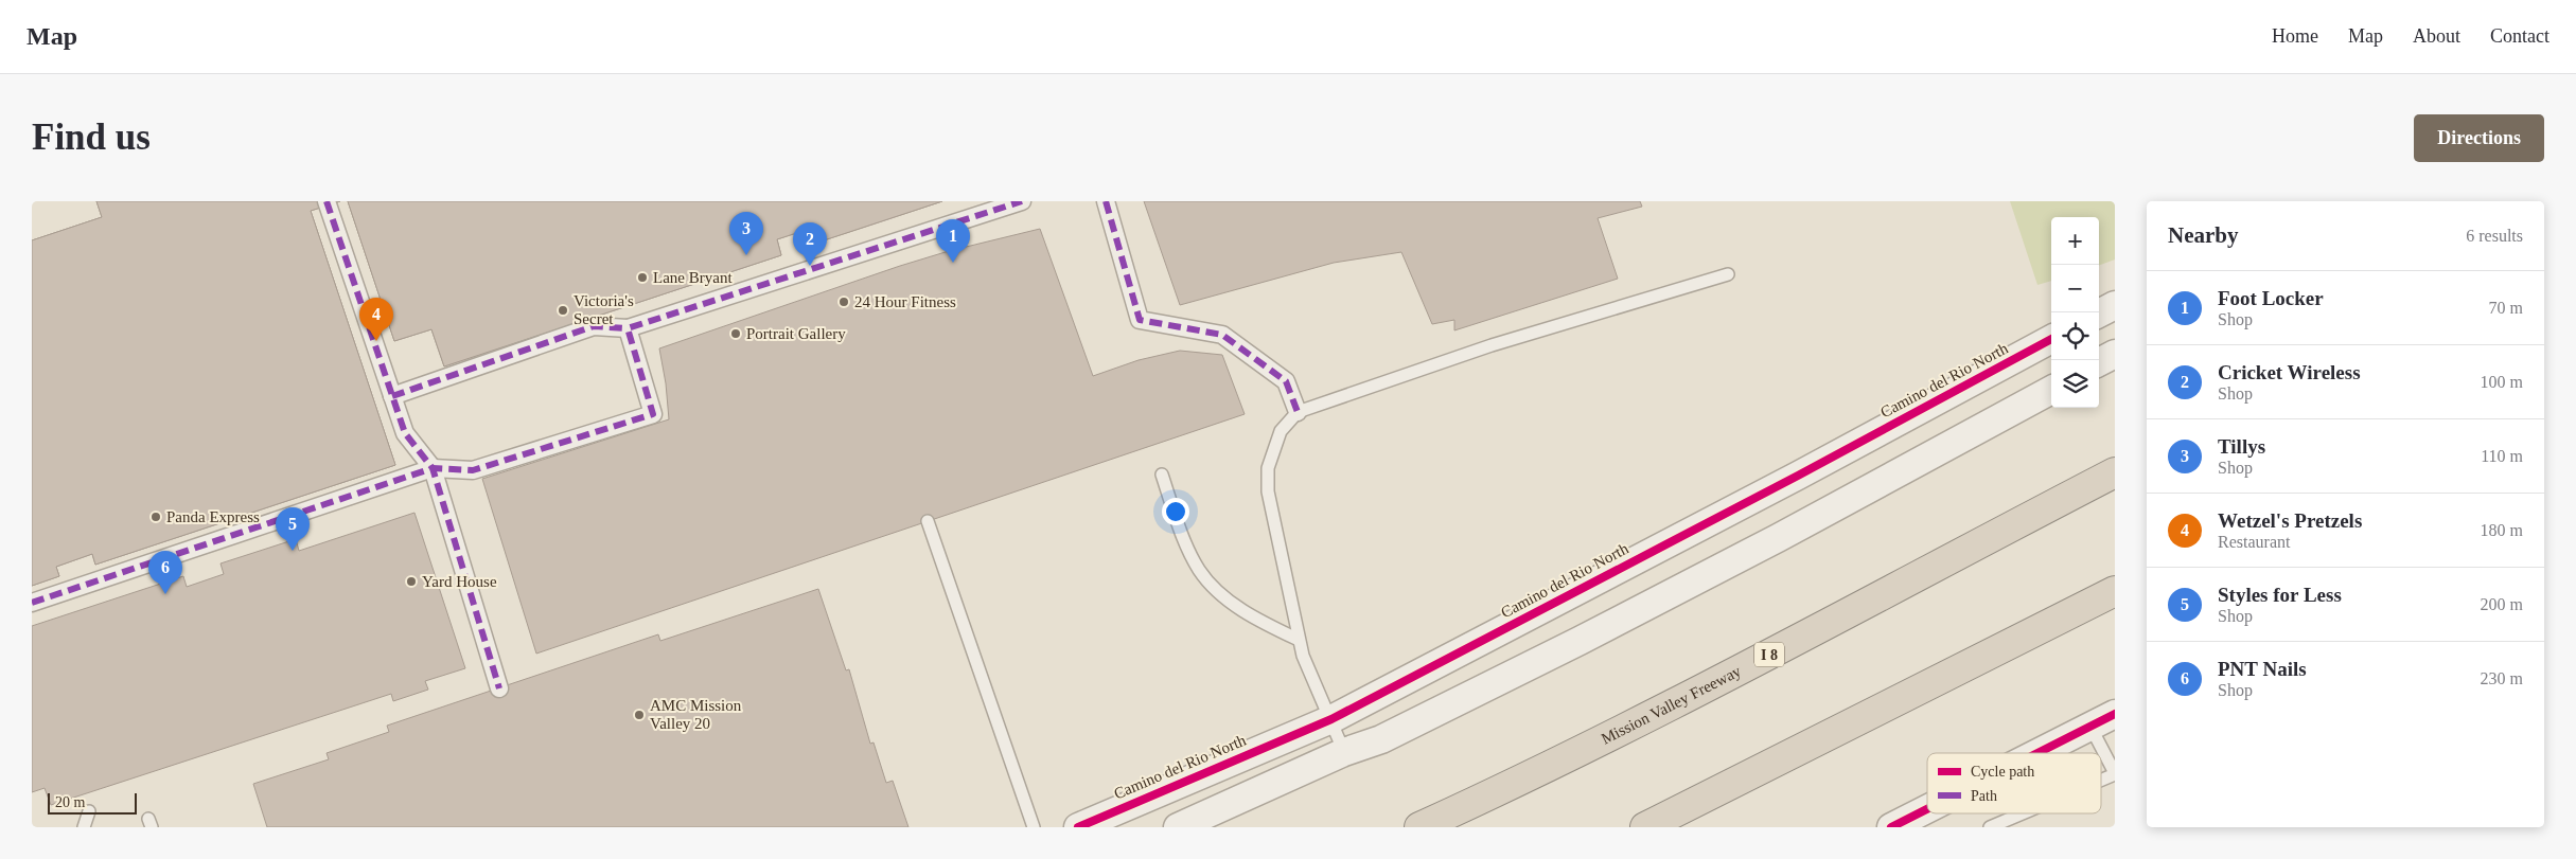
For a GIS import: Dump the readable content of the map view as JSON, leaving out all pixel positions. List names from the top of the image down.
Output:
{
  "streets": {
    "highway": ["I 8", "Mission Valley Freeway"],
    "street": ["Camino del Rio North"]
  },
  "places": [
    "Lane Bryant",
    "24 Hour Fitness",
    "Victoria's Secret",
    "Portrait Gallery",
    "Panda Express",
    "Yard House",
    "AMC Mission Valley 20"
  ],
  "legend": ["Cycle path", "Path"],
  "scale_bar": "20 m",
  "page": {
    "header": "Map",
    "nav": [
      "Home",
      "Map",
      "About",
      "Contact"
    ],
    "buttons": "Directions",
    "title": "Find us",
    "heading": ["Nearby", "6 results"],
    "pins": [
      "3",
      "1",
      "2",
      "4",
      "5",
      "6"
    ],
    "map_buttons": ["+", "−"],
    "list": [
      {
        "mark": "1",
        "name": "Foot Locker",
        "note": "Shop",
        "value": "70 m"
      },
      {
        "mark": "2",
        "name": "Cricket Wireless",
        "note": "Shop",
        "value": "100 m"
      },
      {
        "mark": "3",
        "name": "Tillys",
        "note": "Shop",
        "value": "110 m"
      },
      {
        "mark": "4",
        "name": "Wetzel's Pretzels",
        "note": "Restaurant",
        "value": "180 m"
      },
      {
        "mark": "5",
        "name": "Styles for Less",
        "note": "Shop",
        "value": "200 m"
      },
      {
        "mark": "6",
        "name": "PNT Nails",
        "note": "Shop",
        "value": "230 m"
      }
    ],
    "scale": "20 m"
  }
}
